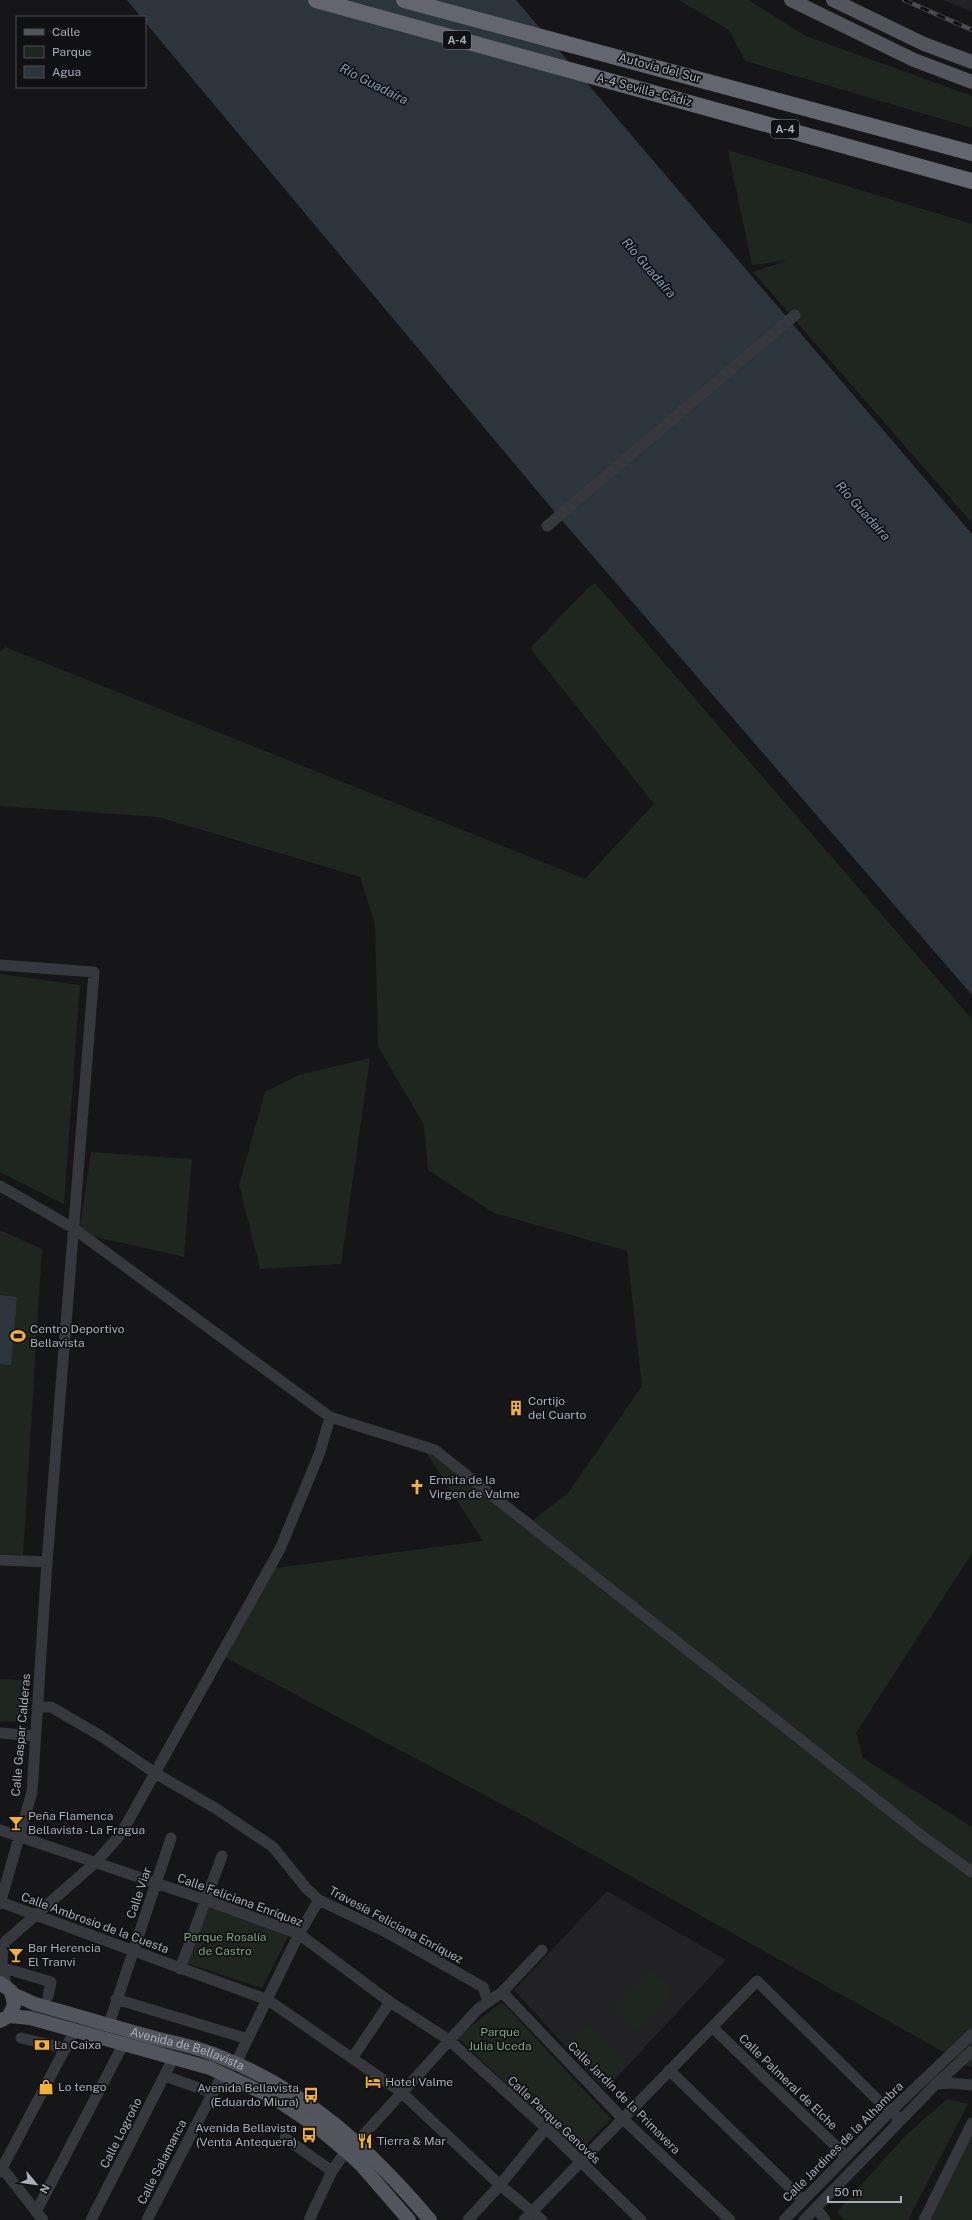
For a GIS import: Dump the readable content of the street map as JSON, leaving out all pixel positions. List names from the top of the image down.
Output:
{
  "streets": {
    "highway": ["A-4", "Autovía del Sur", "A-4 Sevilla - Cádiz"],
    "main road": ["Avenida de Bellavista"],
    "street": [
      "Calle Gaspar Calderas",
      "Calle Viar",
      "Calle Feliciana Enríquez",
      "Calle Ambrosio de la Cuesta",
      "Travesía Feliciana Enríquez",
      "Calle Palmeral de Elche",
      "Calle Jardín de la Primavera",
      "Calle Parque Genovés",
      "Calle Logroño",
      "Calle Jardines de la Alhambra",
      "Calle Salamanca"
    ]
  },
  "crossings": [
    ["Calle Gaspar Calderas", "Calle Feliciana Enríquez"],
    ["Calle Gaspar Calderas", "Calle Ambrosio de la Cuesta"],
    ["Calle Gaspar Calderas", "Travesía Feliciana Enríquez"],
    ["Calle Viar", "Calle Feliciana Enríquez"],
    ["Calle Viar", "Calle Ambrosio de la Cuesta"],
    ["Calle Viar", "Avenida de Bellavista"],
    ["Calle Feliciana Enríquez", "Calle Parque Genovés"],
    ["Avenida de Bellavista", "Calle Logroño"],
    ["Avenida de Bellavista", "Calle Salamanca"],
    ["Calle Palmeral de Elche", "Calle Jardines de la Alhambra"]
  ],
  "water": ["Río Guadaíra"],
  "parks": ["Parque Rosalía de Castro", "Parque Julia Uceda"],
  "places": {
    "sports": ["Centro Deportivo Bellavista"],
    "building": ["Cortijo del Cuarto"],
    "church": ["Ermita de la Virgen de Valme"],
    "bar": ["Peña Flamenca Bellavista - La Fragua", "Bar Herencia El Tranvi"],
    "bank": ["La Caixa"],
    "hotel": ["Hotel Valme"],
    "shop": ["Lo tengo"],
    "bus stop": ["Avenida Bellavista (Eduardo Miura)", "Avenida Bellavista (Venta Antequera)"],
    "restaurant": ["Tierra & Mar"]
  },
  "legend": ["Calle", "Parque", "Agua"],
  "scale_bar": "50 m",
  "north": "bottom right"
}
